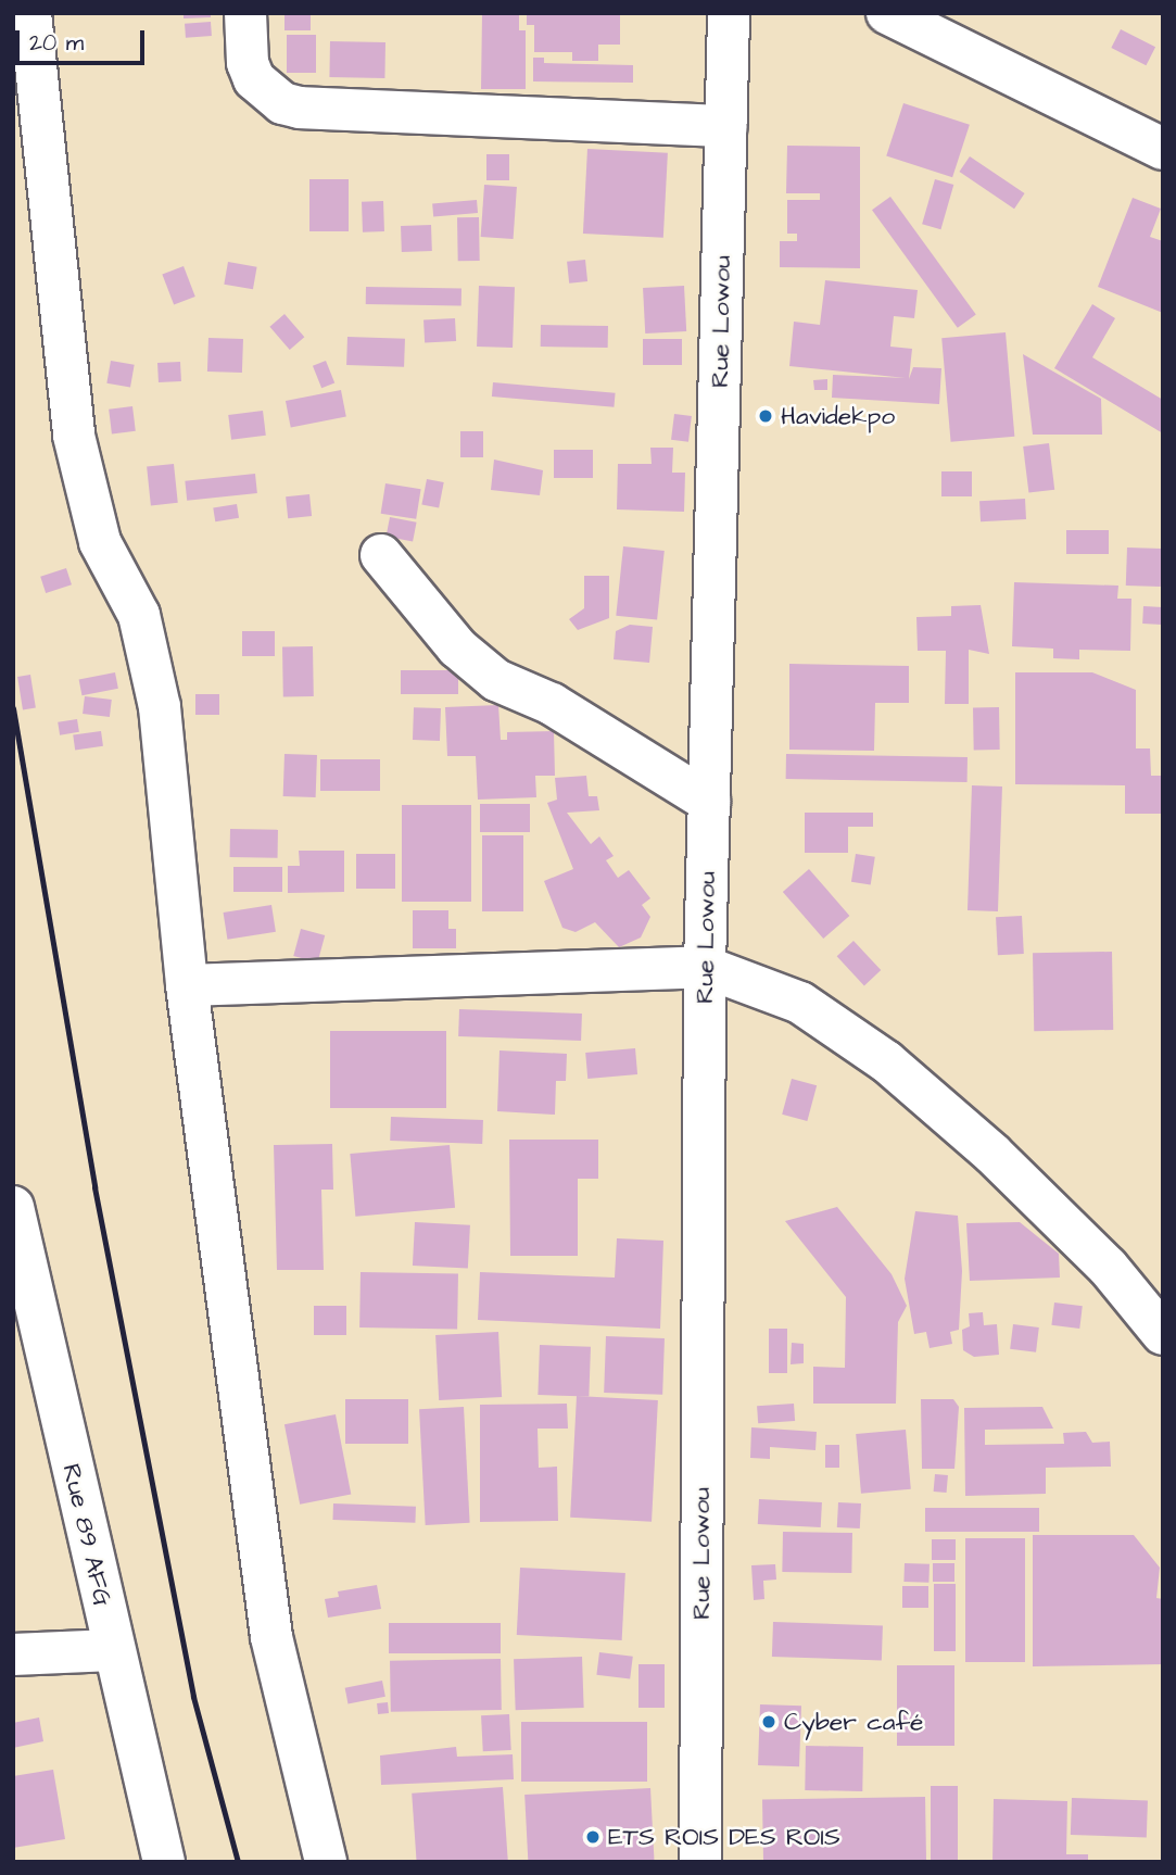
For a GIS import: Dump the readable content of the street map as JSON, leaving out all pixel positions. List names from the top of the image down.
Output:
{
  "streets": {
    "street": ["Rue Lowou", "Rue 89 AFG"]
  },
  "places": ["Havidekpo", "Cyber café", "ETS ROIS DES ROIS"],
  "scale_bar": "20 m"
}
